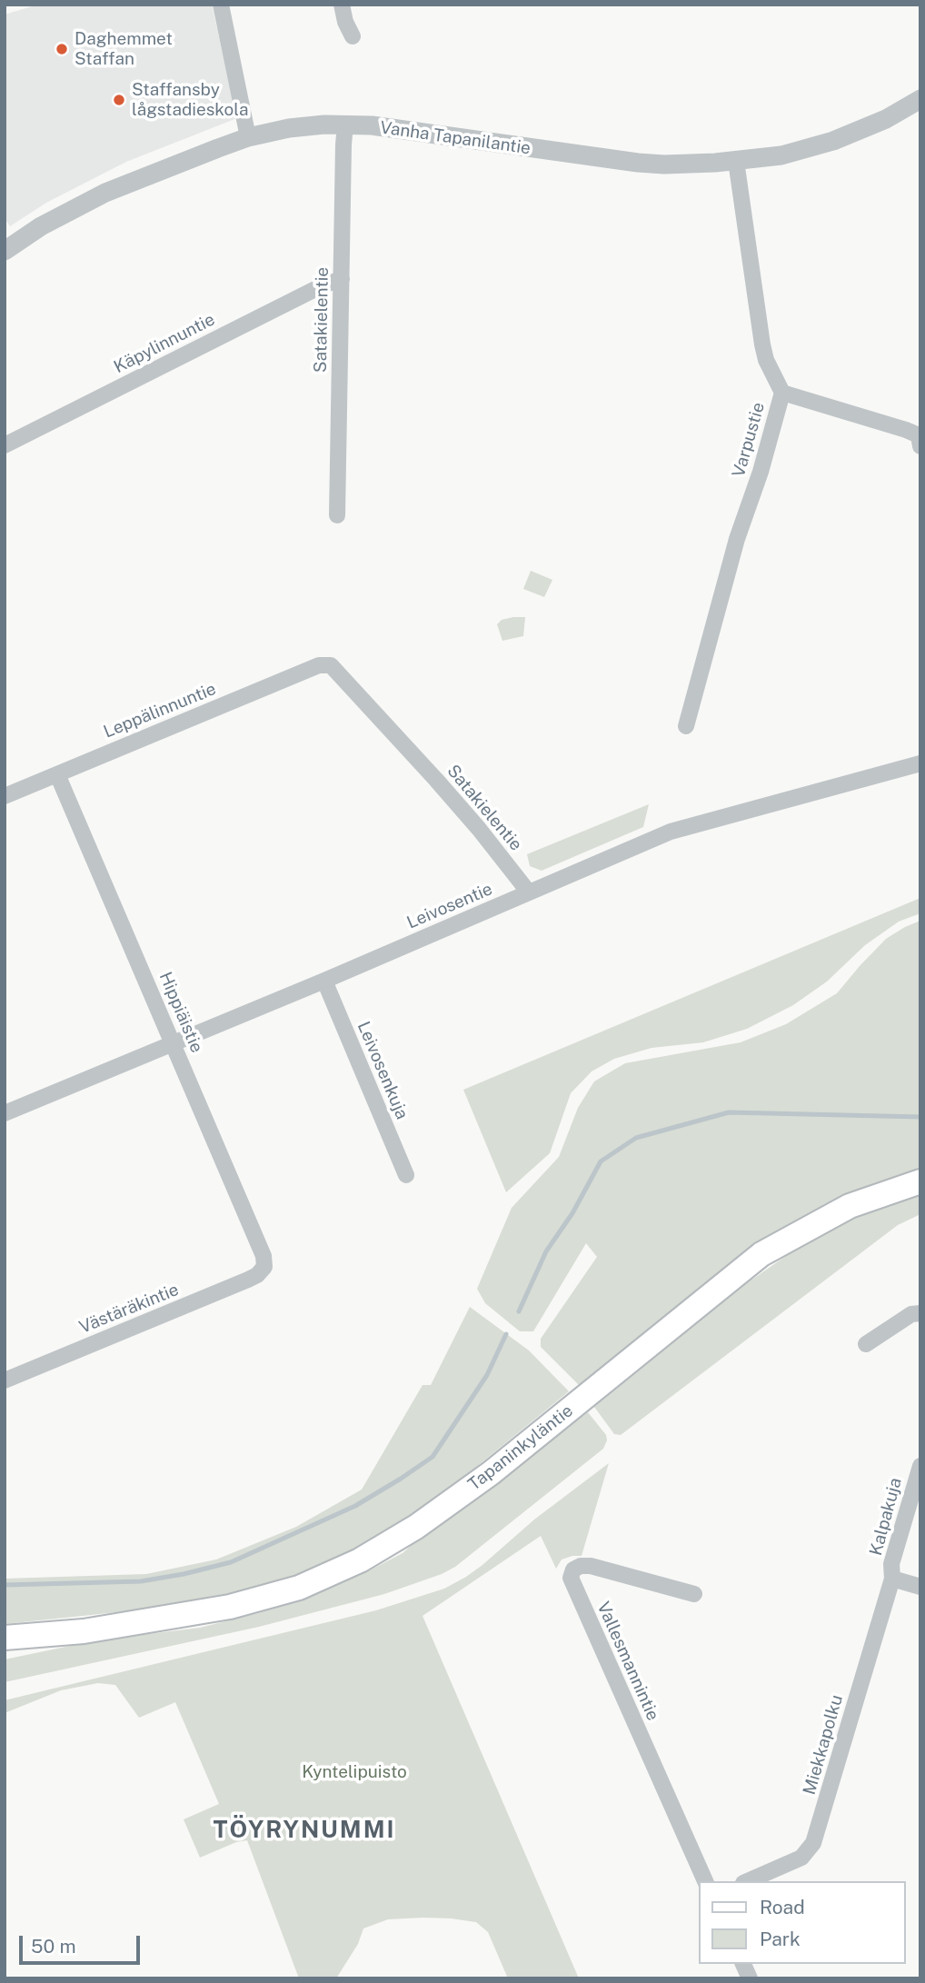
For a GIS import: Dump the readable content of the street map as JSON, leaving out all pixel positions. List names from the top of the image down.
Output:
{
  "streets": {
    "main road": ["Tapaninkyläntie"],
    "street": [
      "Vanha Tapanilantie",
      "Satakielentie",
      "Käpylinnuntie",
      "Varpustie",
      "Leppälinnuntie",
      "Leivosentie",
      "Hippiäistie",
      "Leivosenkuja",
      "Västäräkintie",
      "Kalpakuja",
      "Vallesmannintie",
      "Miekkapolku"
    ]
  },
  "crossings": [
    ["Vanha Tapanilantie", "Satakielentie"],
    ["Vanha Tapanilantie", "Varpustie"],
    ["Satakielentie", "Käpylinnuntie"],
    ["Satakielentie", "Leppälinnuntie"],
    ["Satakielentie", "Leivosentie"],
    ["Leppälinnuntie", "Hippiäistie"],
    ["Leivosentie", "Hippiäistie"],
    ["Leivosentie", "Leivosenkuja"],
    ["Hippiäistie", "Västäräkintie"],
    ["Kalpakuja", "Miekkapolku"]
  ],
  "districts": ["TÖYRYNUMMI"],
  "parks": ["Kyntelipuisto"],
  "places": ["Daghemmet Staffan", "Staffansby lågstadieskola"],
  "legend": ["Road", "Park"],
  "scale_bar": "50 m"
}
